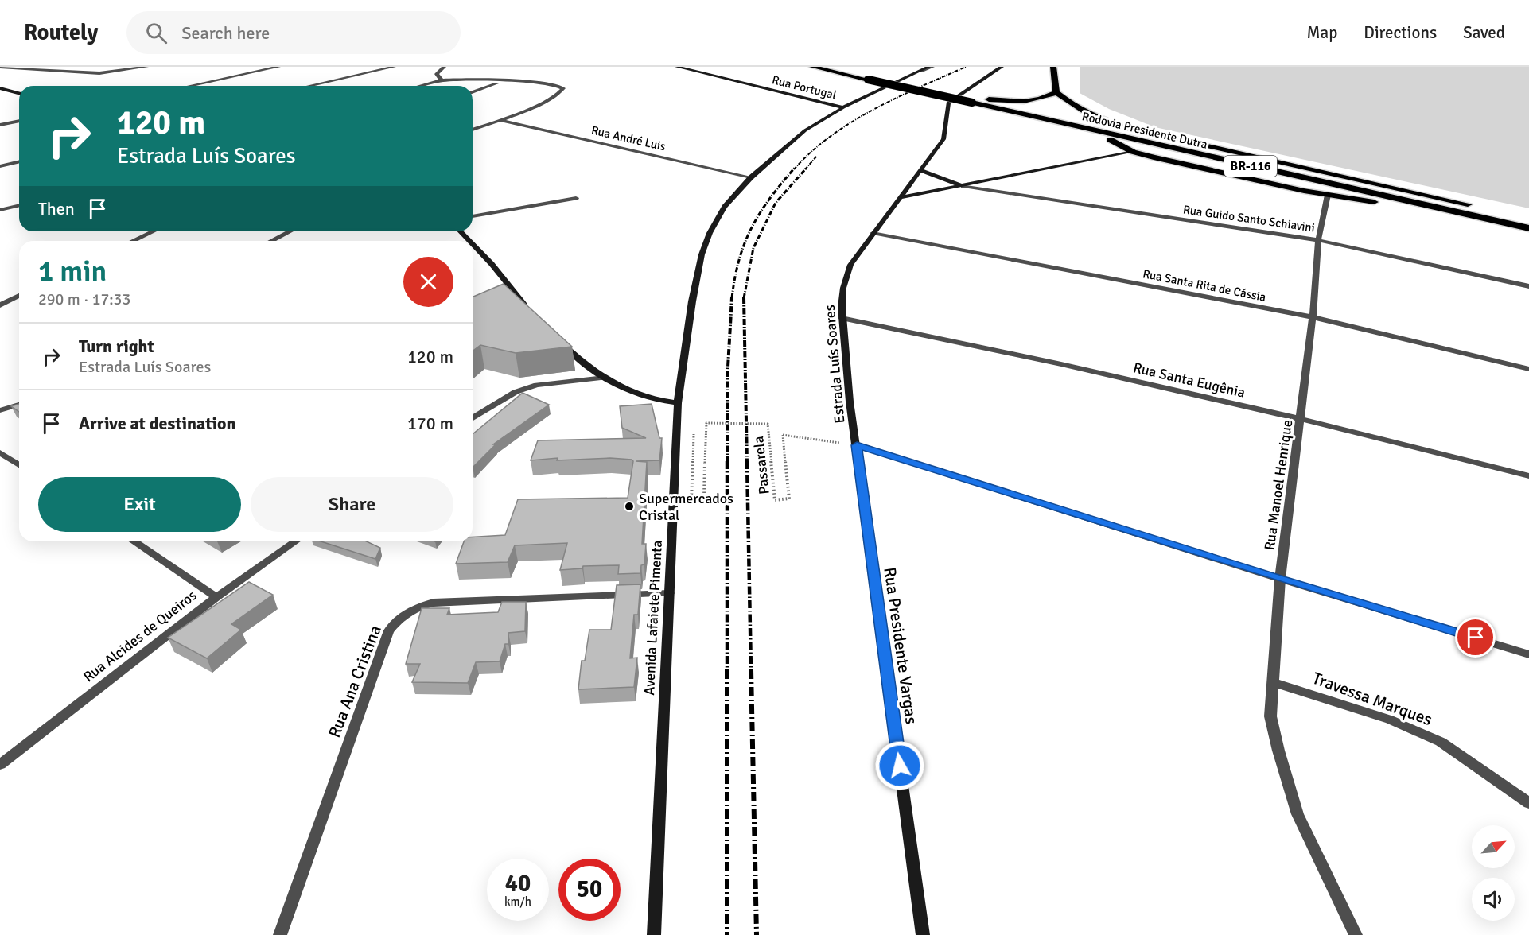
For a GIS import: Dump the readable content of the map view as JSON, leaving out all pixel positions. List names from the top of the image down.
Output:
{
  "streets": {
    "highway": ["Rodovia Presidente Dutra", "BR-116"],
    "main road": [
      "Rua Portugal",
      "Estrada Luís Soares",
      "Avenida Lafaiete Pimenta",
      "Rua Presidente Vargas"
    ],
    "street": [
      "Rua André Luis",
      "Rua Guido Santo Schiavini",
      "Rua Santa Rita de Cássia",
      "Rua Santa Eugênia",
      "Rua Manoel Henrique",
      "Rua Alcides de Queiros",
      "Rua Ana Cristina",
      "Travessa Marques"
    ],
    "path": ["Passarela"]
  },
  "crossings": [
    ["Rua Portugal", "Avenida Lafaiete Pimenta"],
    ["Rua André Luis", "Avenida Lafaiete Pimenta"],
    ["Rua Guido Santo Schiavini", "Rua Manoel Henrique"],
    ["Rua Santa Rita de Cássia", "Estrada Luís Soares"],
    ["Rua Santa Rita de Cássia", "Rua Manoel Henrique"],
    ["Estrada Luís Soares", "Rua Santa Eugênia"],
    ["Estrada Luís Soares", "Passarela"],
    ["Estrada Luís Soares", "Rua Presidente Vargas"],
    ["Rua Santa Eugênia", "Rua Manoel Henrique"],
    ["Passarela", "Rua Presidente Vargas"],
    ["Rua Manoel Henrique", "Travessa Marques"],
    ["Avenida Lafaiete Pimenta", "Rua Ana Cristina"]
  ],
  "places": ["Supermercados Cristal"],
  "north": "top right",
  "page": {
    "header": "Routely",
    "search": "Search here",
    "nav": ["Map", "Directions", "Saved"],
    "turn": ["120 m", "Estrada Luís Soares"],
    "then": "Then",
    "heading": ["1 min", "290 m · 17:33"],
    "list": [
      {
        "name": "Turn right",
        "note": "Estrada Luís Soares",
        "value": "120 m"
      },
      {
        "name": "Arrive at destination",
        "value": "170 m"
      }
    ],
    "buttons": ["Exit", "Share"],
    "speed": "40 km/h",
    "limit": "50"
  }
}
